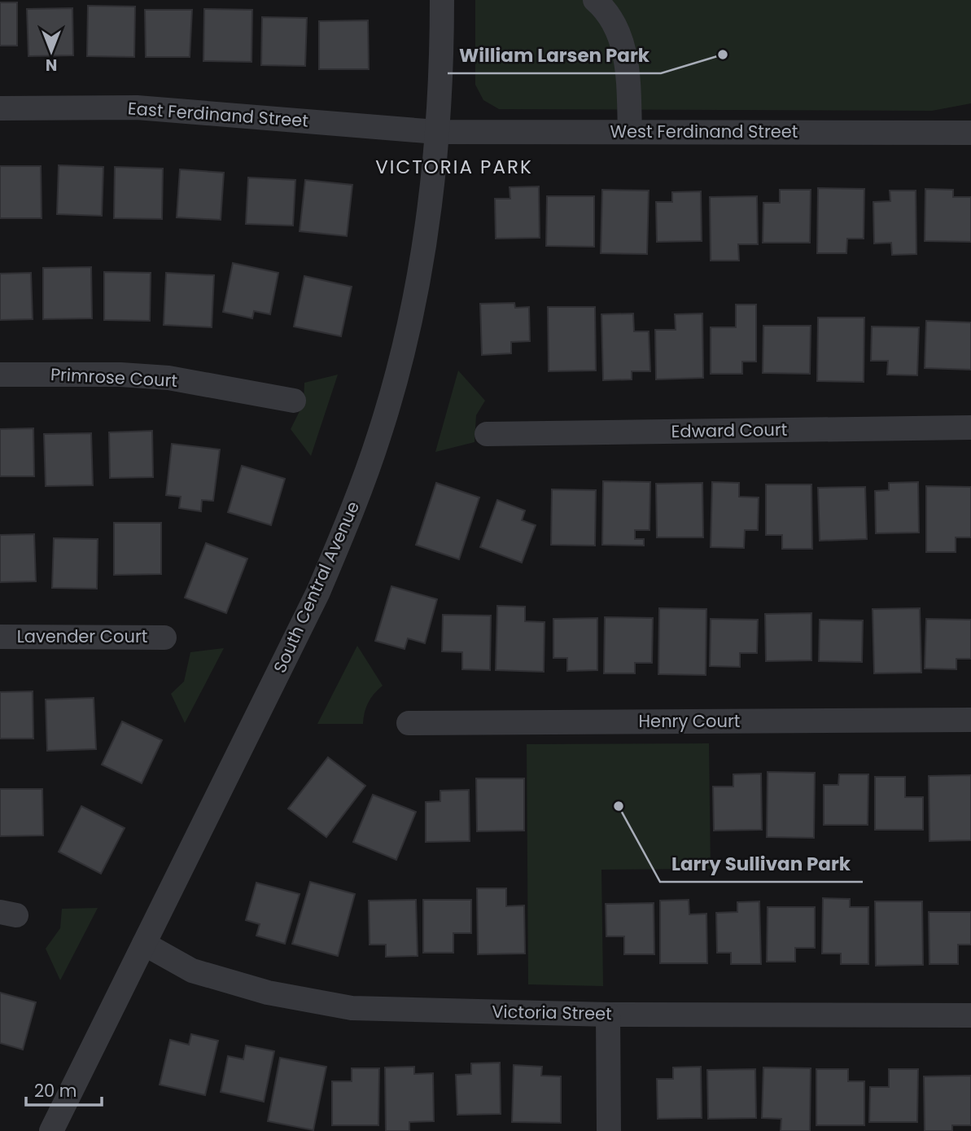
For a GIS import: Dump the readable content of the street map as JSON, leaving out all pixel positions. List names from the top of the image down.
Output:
{
  "streets": {
    "street": [
      "East Ferdinand Street",
      "West Ferdinand Street",
      "Primrose Court",
      "Edward Court",
      "South Central Avenue",
      "Lavender Court",
      "Henry Court",
      "Victoria Street"
    ]
  },
  "crossings": [
    ["East Ferdinand Street", "West Ferdinand Street"],
    ["East Ferdinand Street", "South Central Avenue"],
    ["West Ferdinand Street", "South Central Avenue"],
    ["South Central Avenue", "Victoria Street"]
  ],
  "districts": ["VICTORIA PARK"],
  "places": ["William Larsen Park", "Larry Sullivan Park"],
  "scale_bar": "20 m",
  "north": "bottom"
}
